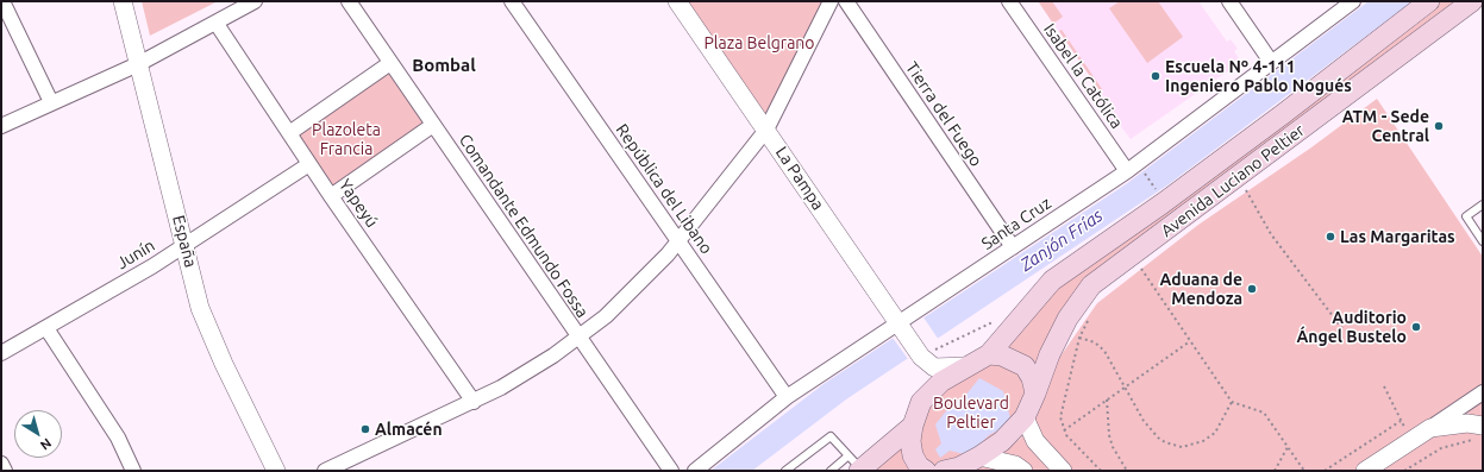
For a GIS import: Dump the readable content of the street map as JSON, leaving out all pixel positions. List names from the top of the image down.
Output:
{
  "streets": {
    "main road": ["Avenida Luciano Peltier"],
    "street": [
      "Isabel la Católica",
      "Tierra del Fuego",
      "La Pampa",
      "República del Libano",
      "Yapeyú",
      "Santa Cruz",
      "Comandante Edmundo Fossa",
      "España",
      "Junín"
    ]
  },
  "crossings": [
    ["Isabel la Católica", "Santa Cruz"],
    ["Tierra del Fuego", "Santa Cruz"],
    ["La Pampa", "Santa Cruz"],
    ["República del Libano", "Santa Cruz"],
    ["Yapeyú", "Junín"],
    ["España", "Junín"]
  ],
  "districts": ["Bombal"],
  "water": ["Zanjón Frías"],
  "parks": ["Plaza Belgrano", "Plazoleta Francia", "Boulevard Peltier"],
  "places": [
    "Escuela Nº 4-111 Ingeniero Pablo Nogués",
    "ATM - Sede Central",
    "Las Margaritas",
    "Aduana de Mendoza",
    "Auditorio Ángel Bustelo",
    "Almacén"
  ],
  "north": "bottom right"
}
